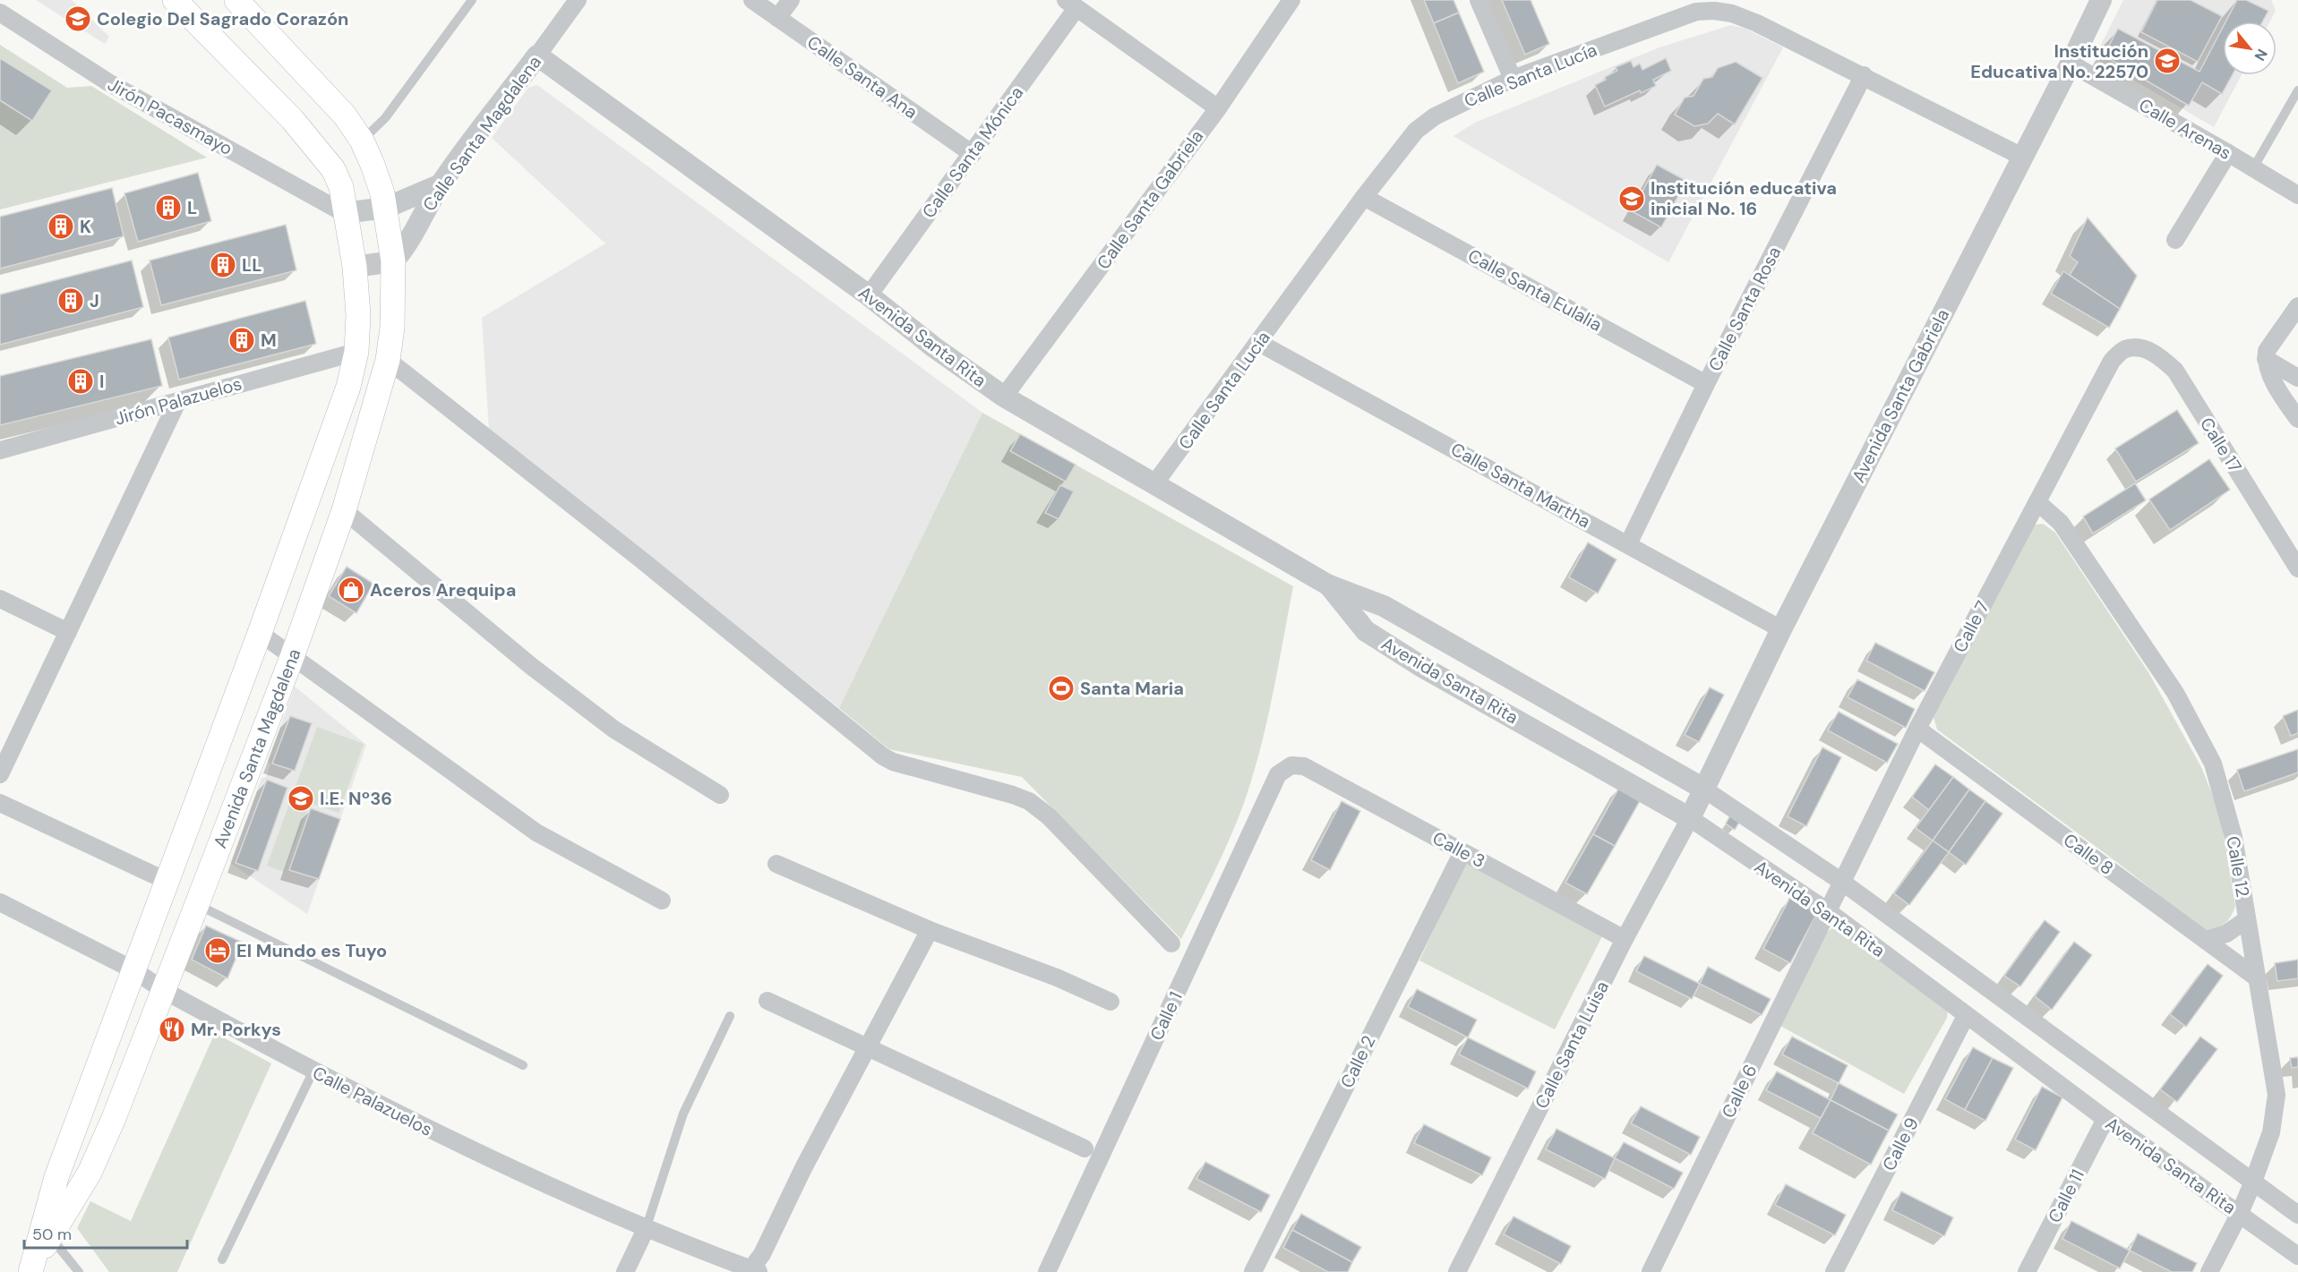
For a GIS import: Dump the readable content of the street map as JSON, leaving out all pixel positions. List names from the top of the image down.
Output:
{
  "streets": {
    "main road": ["Avenida Santa Magdalena"],
    "street": [
      "Calle Santa Lucía",
      "Calle Santa Ana",
      "Jirón Pacasmayo",
      "Calle Arenas",
      "Calle Santa Magdalena",
      "Calle Santa Mónica",
      "Calle Santa Gabriela",
      "Calle Santa Eulalia",
      "Calle Santa Rosa",
      "Avenida Santa Rita",
      "Avenida Santa Gabriela",
      "Jirón Palazuelos",
      "Calle 17",
      "Calle Santa Martha",
      "Calle 7",
      "Calle 3",
      "Calle 8",
      "Calle 12",
      "Calle 1",
      "Calle Santa Luisa",
      "Calle 2",
      "Calle 6",
      "Calle Palazuelos",
      "Calle 9",
      "Calle 11"
    ]
  },
  "crossings": [
    ["Calle Santa Lucía", "Calle Santa Eulalia"],
    ["Calle Santa Lucía", "Calle Santa Rosa"],
    ["Calle Santa Lucía", "Avenida Santa Rita"],
    ["Calle Santa Lucía", "Avenida Santa Gabriela"],
    ["Calle Santa Lucía", "Calle Santa Martha"],
    ["Calle Santa Ana", "Calle Santa Mónica"],
    ["Jirón Pacasmayo", "Avenida Santa Magdalena"],
    ["Calle Arenas", "Avenida Santa Gabriela"],
    ["Calle Santa Magdalena", "Avenida Santa Rita"],
    ["Calle Santa Magdalena", "Avenida Santa Magdalena"],
    ["Calle Santa Mónica", "Avenida Santa Rita"],
    ["Calle Santa Gabriela", "Avenida Santa Rita"],
    ["Calle Santa Eulalia", "Calle Santa Rosa"],
    ["Calle Santa Rosa", "Calle Santa Martha"],
    ["Avenida Santa Rita", "Avenida Santa Gabriela"],
    ["Avenida Santa Rita", "Calle 7"],
    ["Avenida Santa Rita", "Calle 12"],
    ["Avenida Santa Rita", "Calle Santa Luisa"],
    ["Avenida Santa Rita", "Calle 6"],
    ["Avenida Santa Rita", "Calle 9"],
    ["Avenida Santa Rita", "Calle 11"],
    ["Avenida Santa Gabriela", "Calle Santa Martha"],
    ["Avenida Santa Gabriela", "Calle Santa Luisa"],
    ["Jirón Palazuelos", "Avenida Santa Magdalena"],
    ["Calle 17", "Calle 7"],
    ["Calle 7", "Calle 8"],
    ["Calle 7", "Calle 12"],
    ["Calle 7", "Calle 6"],
    ["Avenida Santa Magdalena", "Calle Palazuelos"],
    ["Calle 3", "Calle 1"],
    ["Calle 3", "Calle Santa Luisa"],
    ["Calle 3", "Calle 2"],
    ["Calle 8", "Calle 12"]
  ],
  "places": {
    "school or university": [
      "Colegio Del Sagrado Corazón",
      "Institución Educativa No. 22570",
      "Institución educativa inicial No. 16",
      "I.E. Nº36"
    ],
    "building": [
      "L",
      "K",
      "LL",
      "J",
      "M",
      "I"
    ],
    "shop": ["Aceros Arequipa"],
    "sports": ["Santa Maria"],
    "hotel": ["El Mundo es Tuyo"],
    "restaurant": ["Mr. Porkys"]
  },
  "scale_bar": "50 m",
  "north": "bottom right"
}
